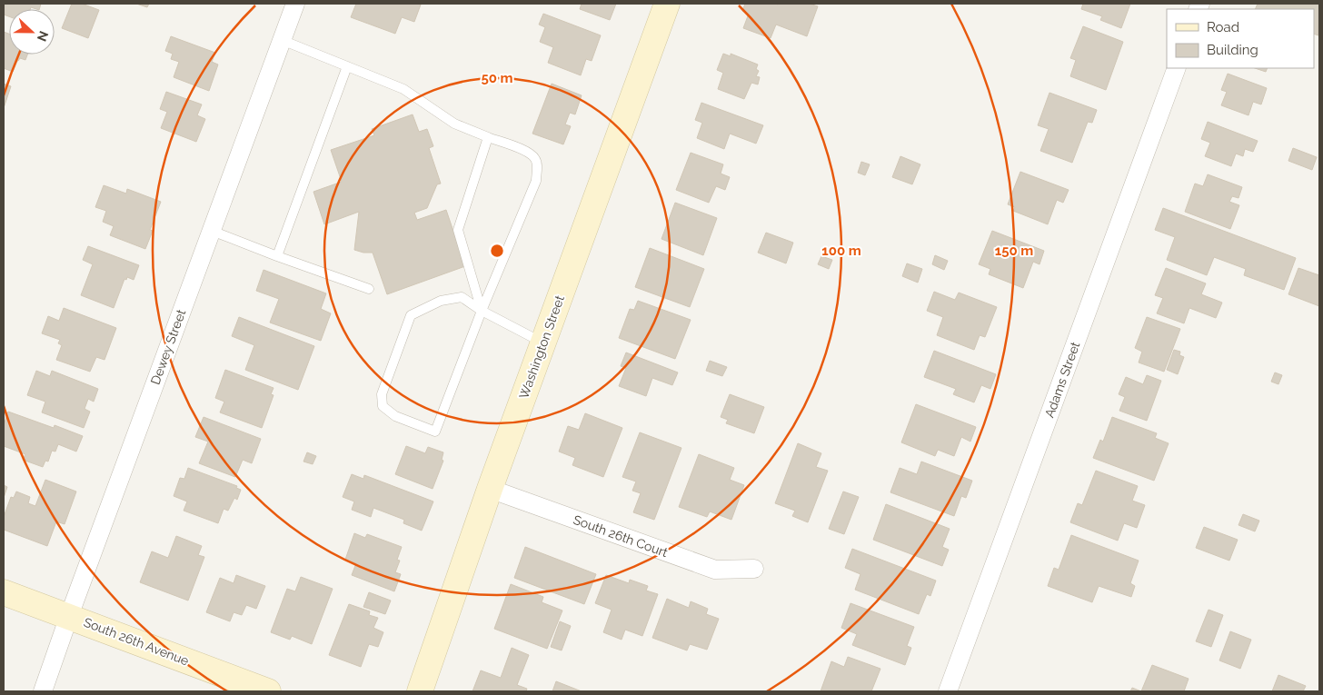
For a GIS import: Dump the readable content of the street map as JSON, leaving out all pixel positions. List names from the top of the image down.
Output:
{
  "streets": {
    "street": [
      "Dewey Street",
      "Washington Street",
      "Adams Street",
      "South 26th Court",
      "South 26th Avenue"
    ]
  },
  "crossings": [
    ["Dewey Street", "South 26th Avenue"],
    ["Washington Street", "South 26th Court"]
  ],
  "legend": ["Road", "Building"],
  "north": "right",
  "rings": ["50 m", "100 m", "150 m"]
}
